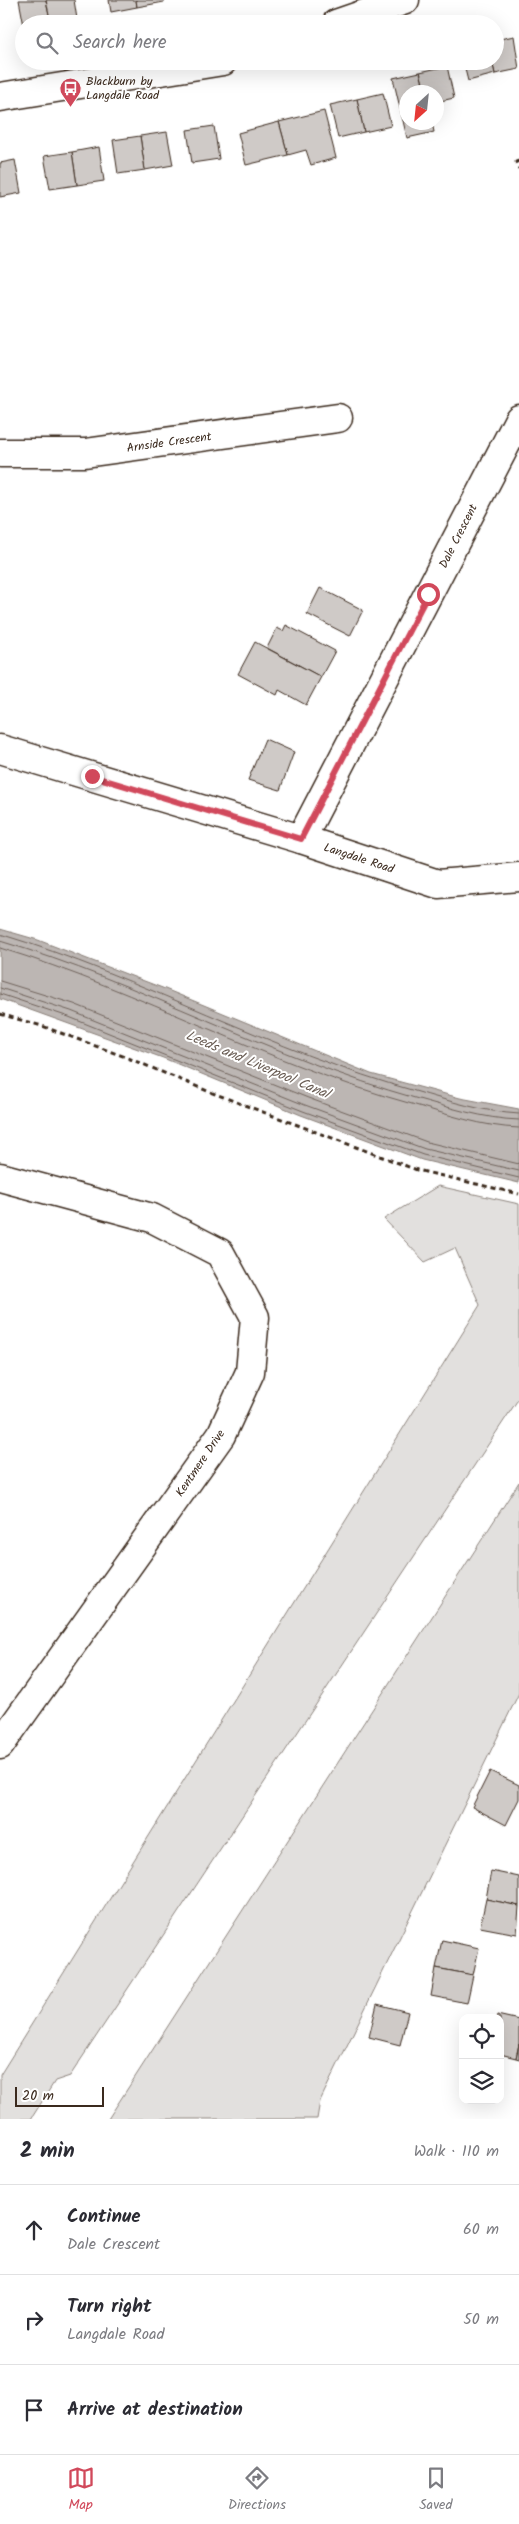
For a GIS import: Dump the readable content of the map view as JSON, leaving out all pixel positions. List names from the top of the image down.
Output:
{
  "streets": {
    "street": [
      "Arnside Crescent",
      "Dale Crescent",
      "Langdale Road",
      "Kentmere Drive"
    ]
  },
  "crossings": [
    ["Dale Crescent", "Langdale Road"]
  ],
  "water": ["Leeds and Liverpool Canal"],
  "places": {
    "bus stop": ["Blackburn by Langdale Road"]
  },
  "scale_bar": "20 m",
  "north": "bottom left",
  "page": {
    "search": "Search here",
    "scale": "20 m",
    "heading": ["2 min", "Walk · 110 m"],
    "list": [
      ["Continue", "Dale Crescent", "60 m"],
      ["Turn right", "Langdale Road", "50 m"],
      "Arrive at destination"
    ],
    "nav": ["Map", "Directions", "Saved"]
  }
}
